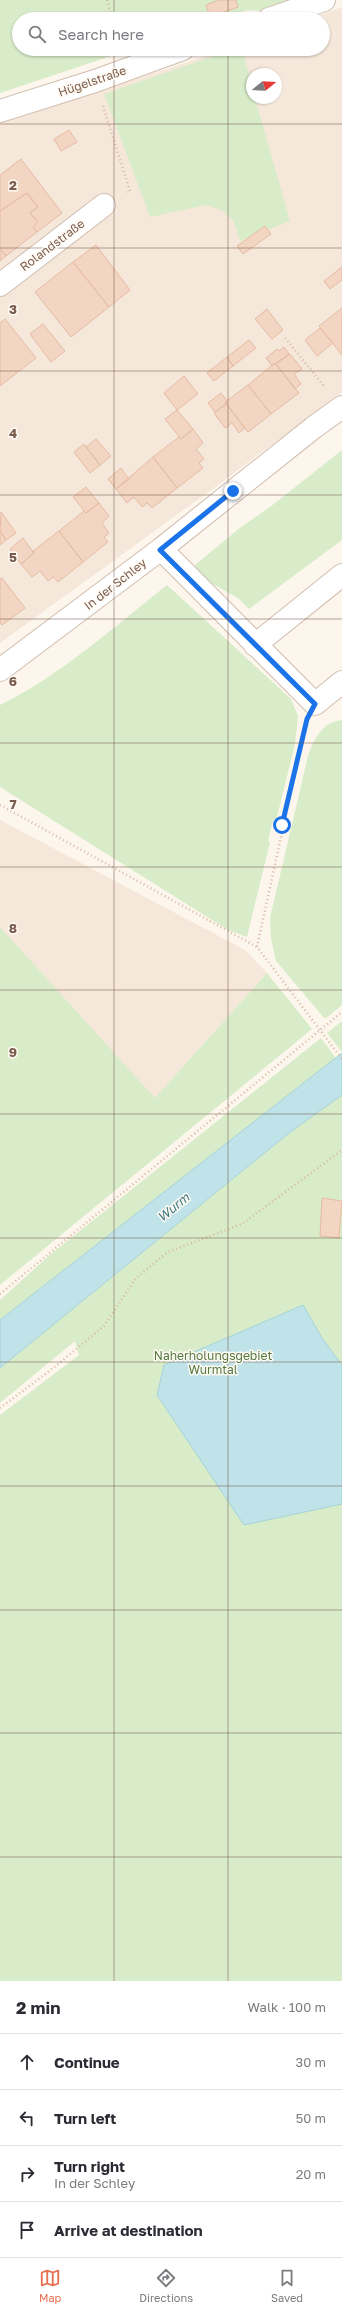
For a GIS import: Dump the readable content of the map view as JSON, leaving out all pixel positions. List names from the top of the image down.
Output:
{
  "streets": {
    "street": ["Hügelstraße", "Rolandstraße", "In der Schley"]
  },
  "water": ["Wurm"],
  "parks": ["Naherholungsgebiet Wurmtal"],
  "north": "right",
  "page": {
    "search": "Search here",
    "heading": ["2 min", "Walk · 100 m"],
    "list": [
      ["Continue", "30 m"],
      ["Turn left", "50 m"],
      ["Turn right", "In der Schley", "20 m"],
      "Arrive at destination"
    ],
    "nav": ["Map", "Directions", "Saved"]
  },
  "grid": {
    "rows": [
      "2",
      "3",
      "4",
      "5",
      "6",
      "7",
      "8",
      "9"
    ]
  }
}
